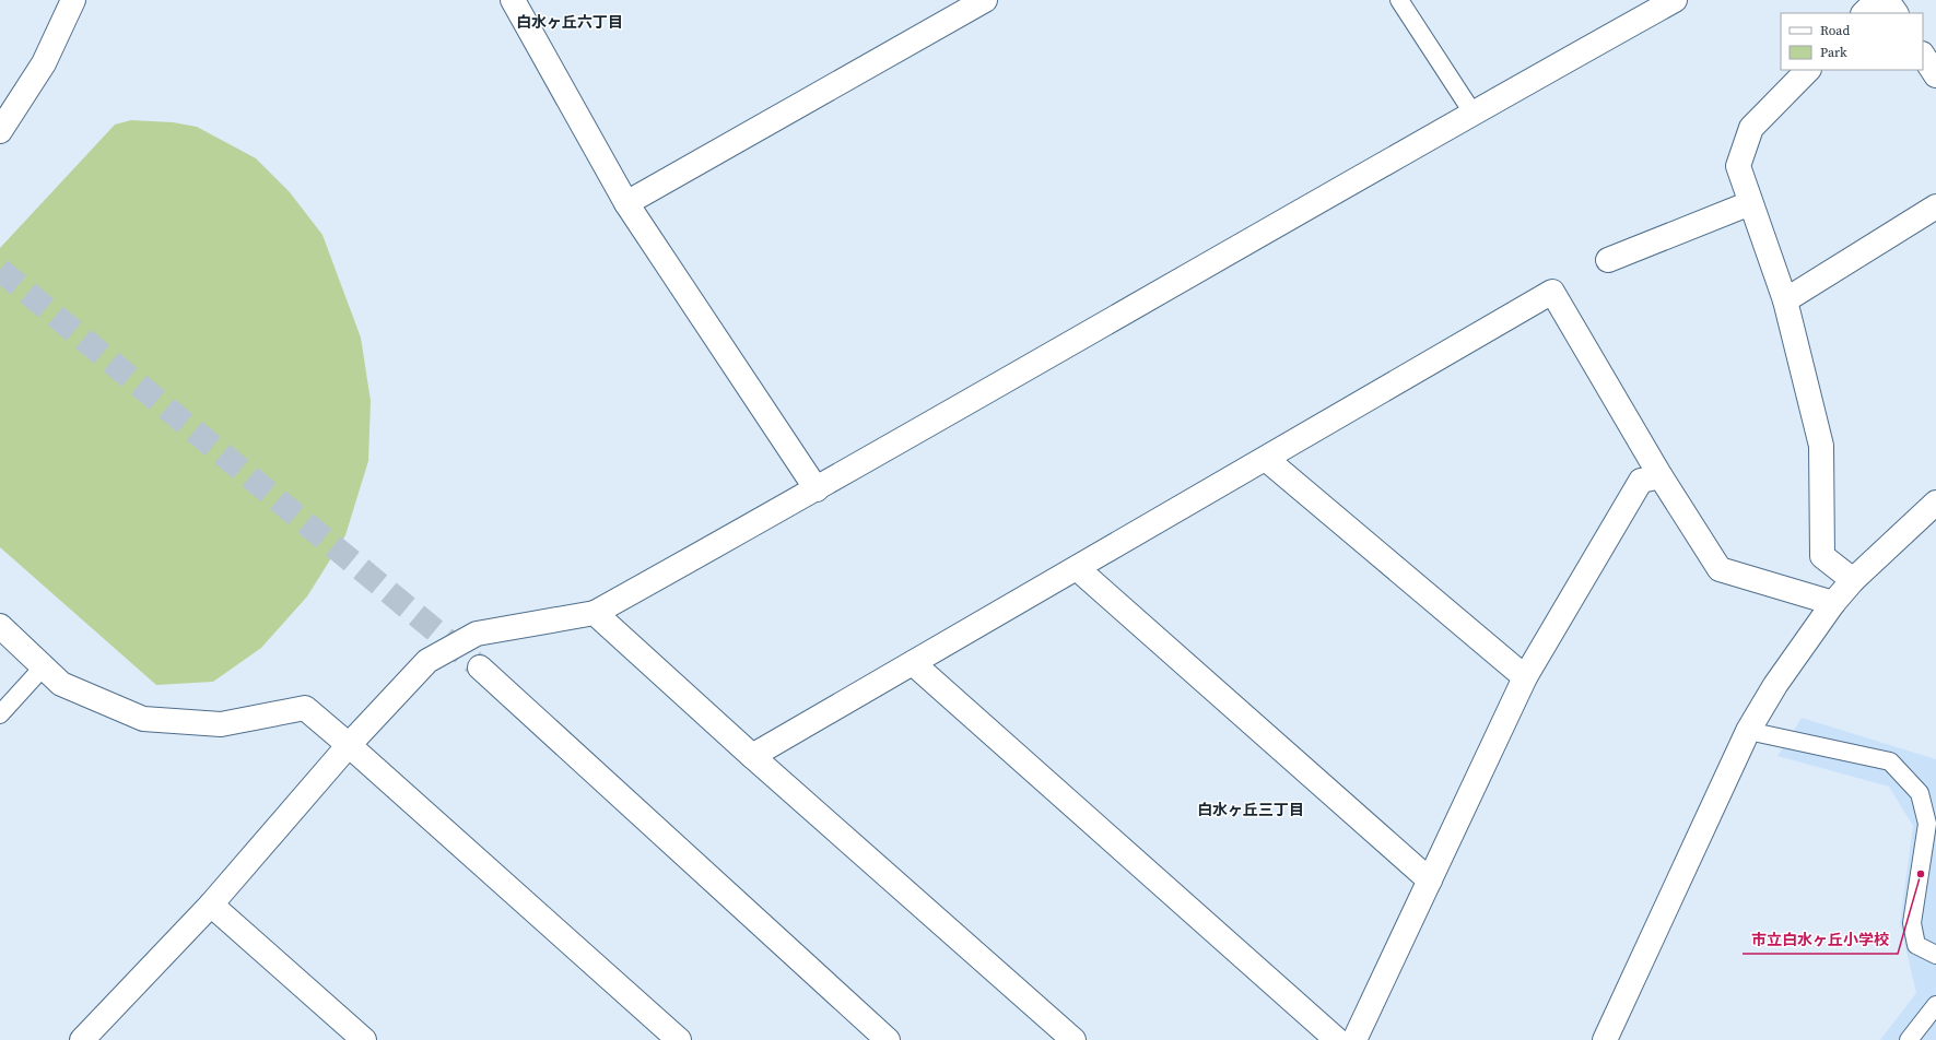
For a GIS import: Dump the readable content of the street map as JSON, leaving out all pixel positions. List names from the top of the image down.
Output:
{
  "districts": ["白水ヶ丘六丁目", "白水ヶ丘三丁目"],
  "places": ["市立白水ヶ丘小学校"],
  "legend": ["Road", "Park"]
}
